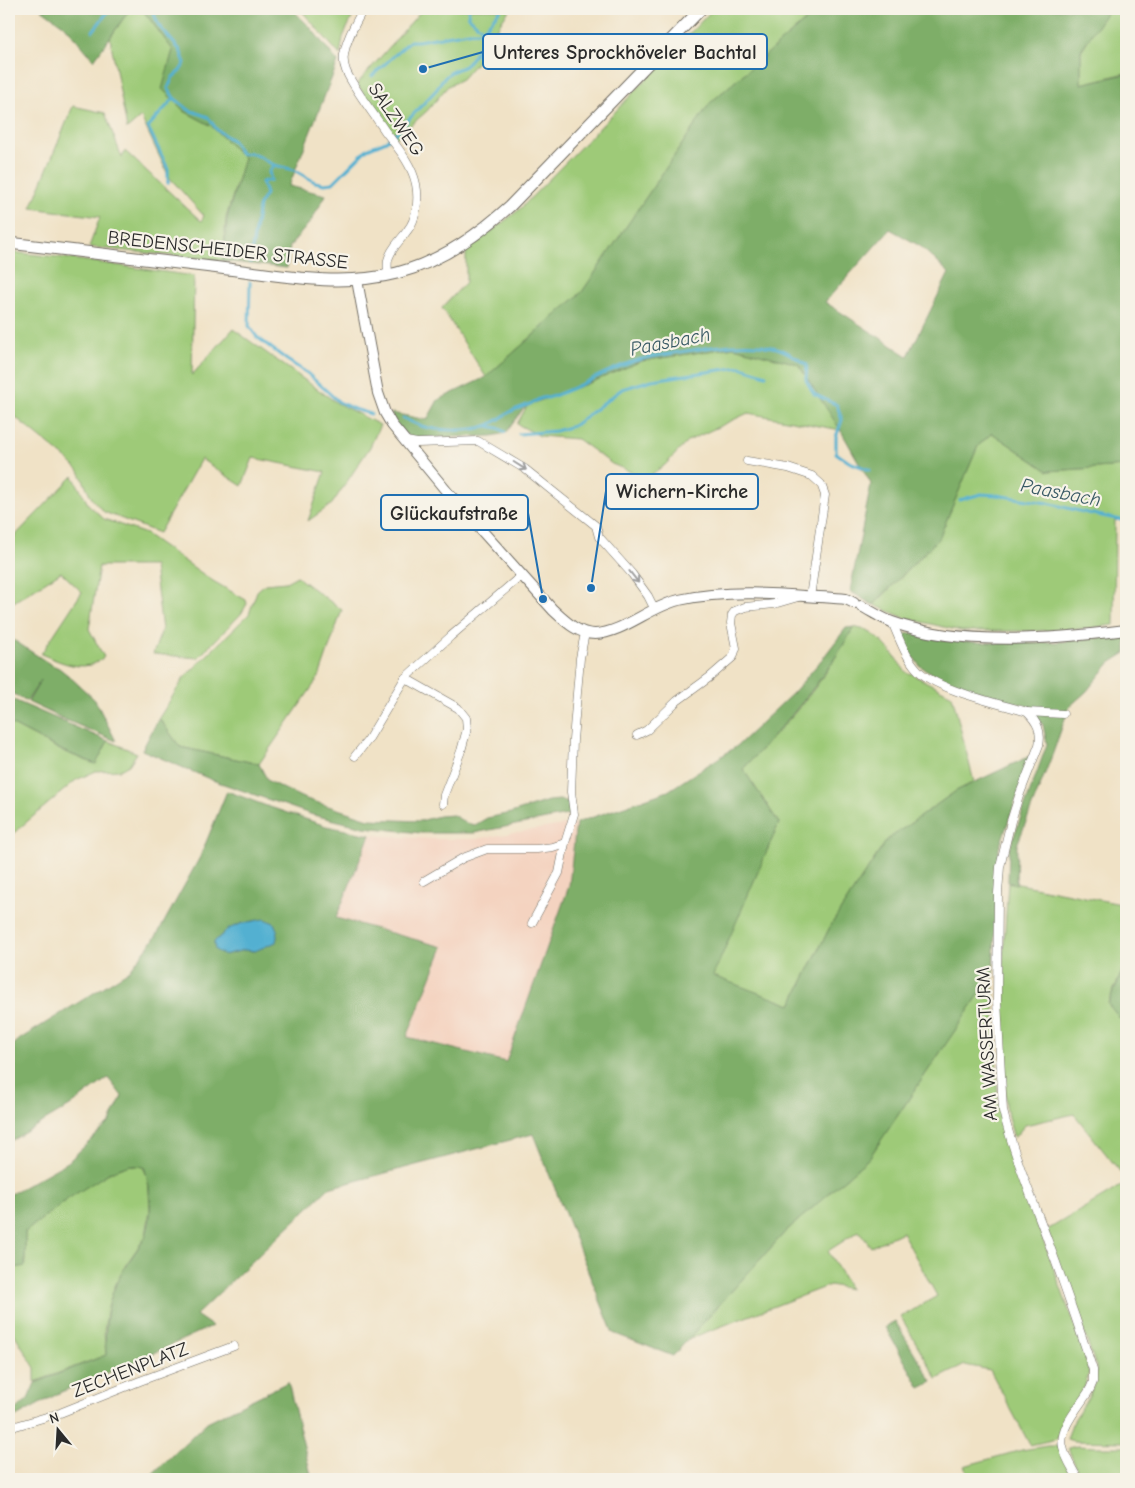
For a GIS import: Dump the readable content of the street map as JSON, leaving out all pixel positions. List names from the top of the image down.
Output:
{
  "streets": {
    "main road": ["BREDENSCHEIDER STRASSE"],
    "street": ["SALZWEG", "AM WASSERTURM", "ZECHENPLATZ"]
  },
  "crossings": [
    ["SALZWEG", "BREDENSCHEIDER STRASSE"]
  ],
  "water": ["Paasbach"],
  "places": ["Unteres Sprockhöveler Bachtal", "Wichern-Kirche", "Glückaufstraße"],
  "north": "top"
}
